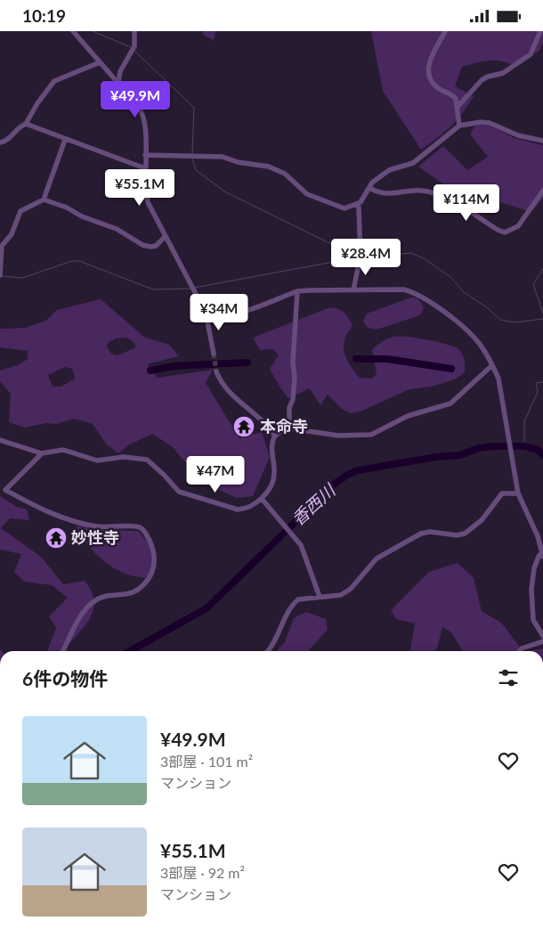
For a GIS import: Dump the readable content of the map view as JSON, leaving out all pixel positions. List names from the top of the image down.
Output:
{
  "water": ["香西川"],
  "places": {
    "temple": ["本命寺", "妙性寺"]
  },
  "page": {
    "status": "10:19",
    "price": [
      "¥49.9M",
      "¥55.1M",
      "¥114M",
      "¥28.4M",
      "¥34M",
      "¥47M"
    ],
    "heading": "6件の物件",
    "list": [
      {
        "name": "¥49.9M",
        "note": "3部屋 · 101 m² · マンション"
      },
      {
        "name": "¥55.1M",
        "note": "3部屋 · 92 m² · マンション"
      }
    ]
  }
}
